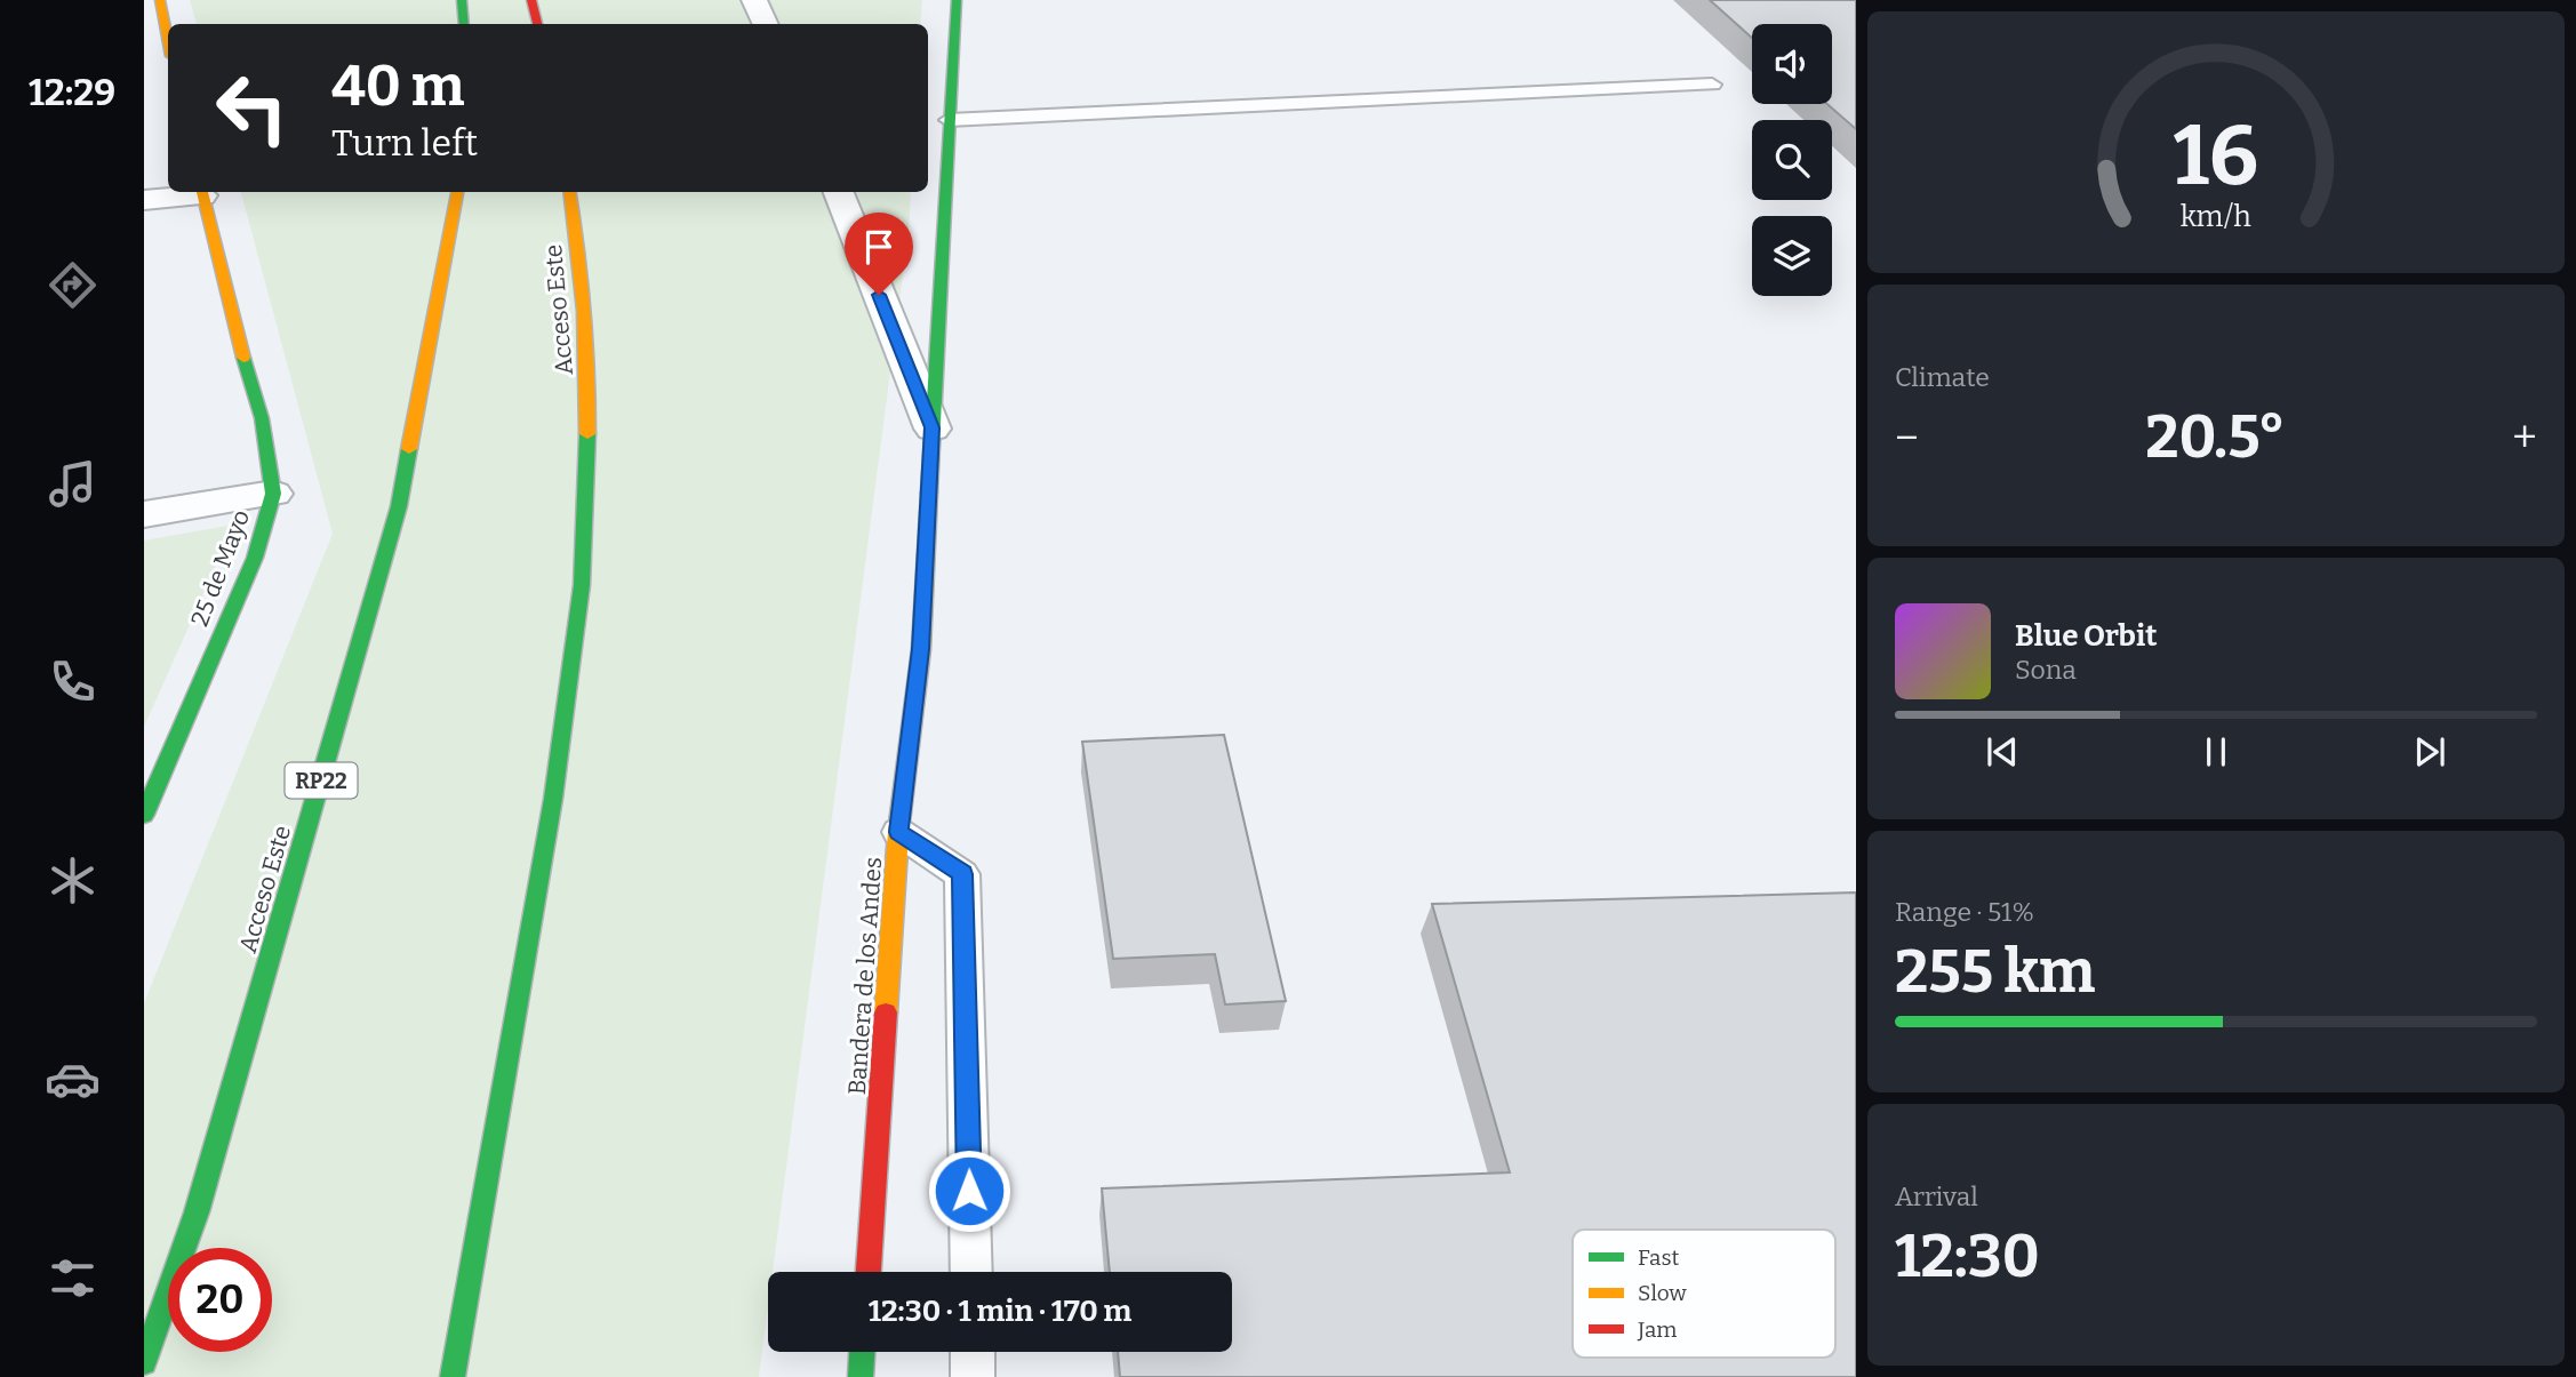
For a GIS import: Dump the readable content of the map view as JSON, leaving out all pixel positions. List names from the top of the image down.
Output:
{
  "streets": {
    "main road": [
      "Acceso Este",
      "25 de Mayo",
      "RP22",
      "Bandera de los Andes"
    ]
  },
  "legend": ["Fast", "Slow", "Jam"],
  "page": {
    "tabs": "12:29",
    "turn": ["40 m", "Turn left"],
    "tile": [
      "Climate",
      ["Range · 51%", "255 km"],
      ["Arrival", "12:30"]
    ],
    "heat": ["−", "20.5°", "+"],
    "song": ["Blue Orbit", "Sona"],
    "limit": "20",
    "trip": "12:30 · 1 min · 170 m",
    "gauge": ["16", "km/h"]
  }
}
